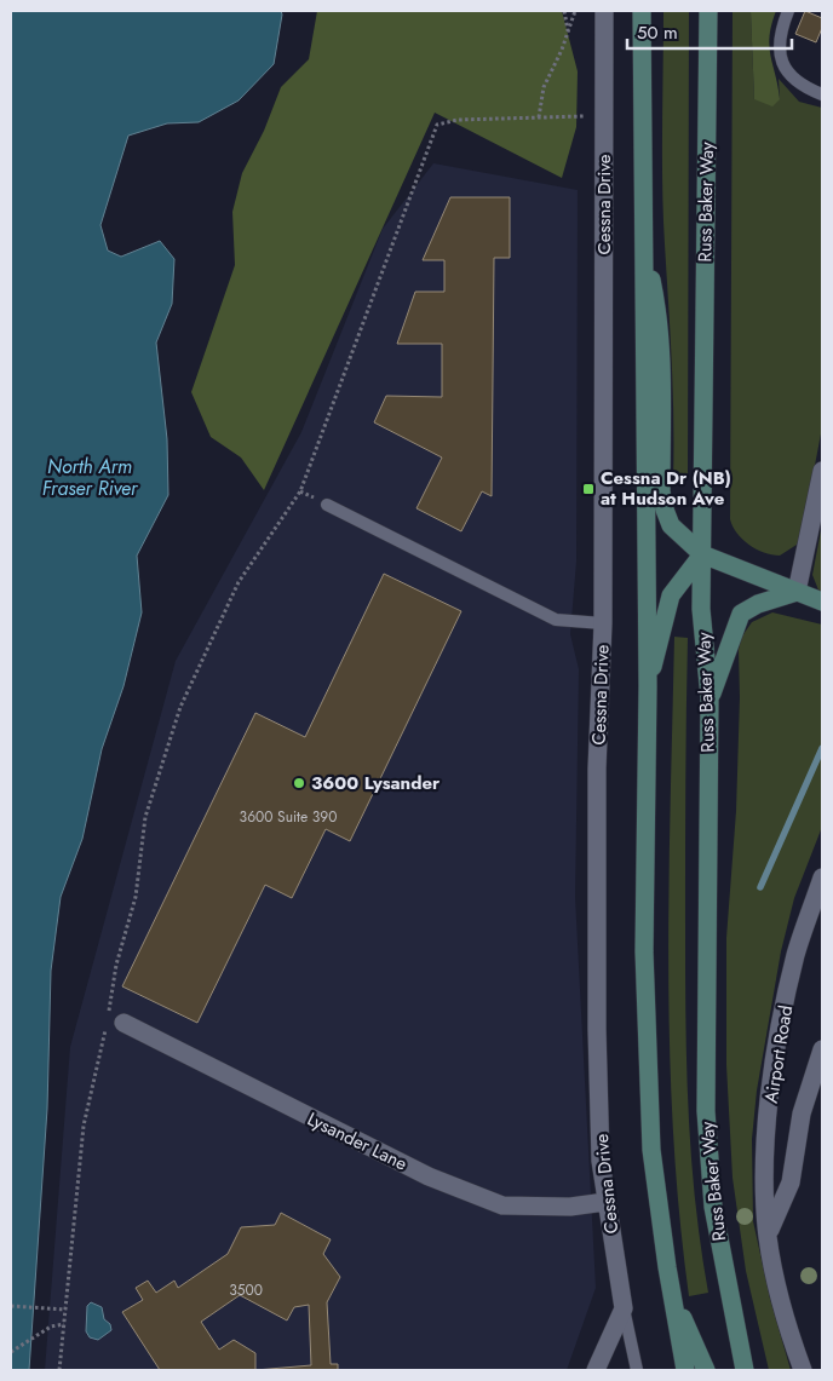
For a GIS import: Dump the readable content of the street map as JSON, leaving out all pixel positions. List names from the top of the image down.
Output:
{
  "streets": {
    "main road": ["Russ Baker Way"],
    "street": ["Cessna Drive", "Airport Road", "Lysander Lane"]
  },
  "crossings": [
    ["Cessna Drive", "Lysander Lane"]
  ],
  "water": ["North Arm Fraser River"],
  "places": {
    "transit": ["Cessna Dr (NB) at Hudson Ave"],
    "other": ["3600 Lysander"]
  },
  "house_numbers": ["3600 Suite 390", "3500"],
  "scale_bar": "50 m"
}
